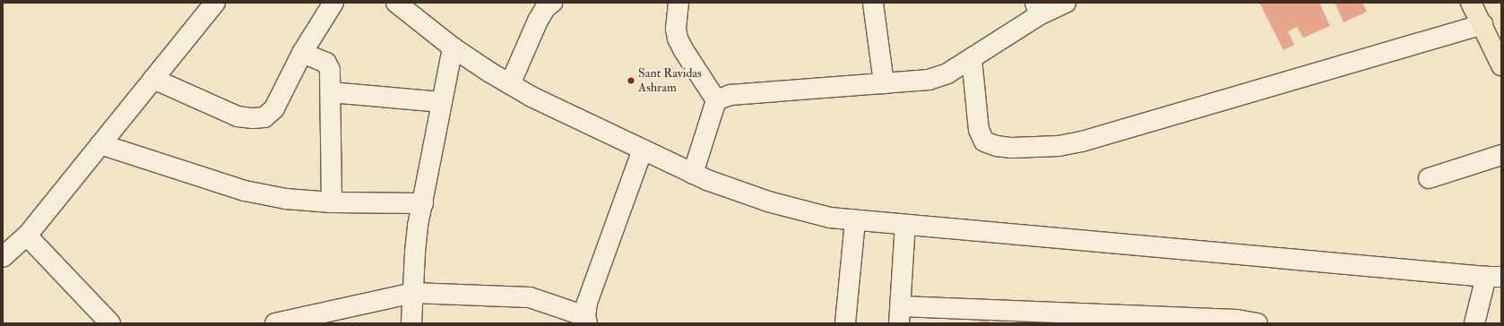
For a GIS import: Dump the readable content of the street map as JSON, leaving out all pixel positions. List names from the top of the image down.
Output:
{
  "places": ["Sant Ravidas Ashram"]
}
